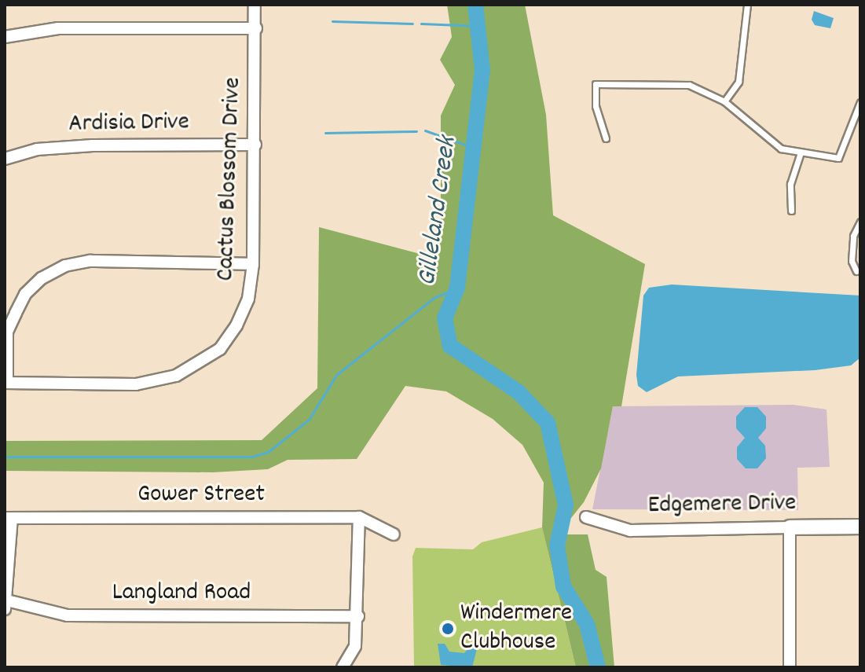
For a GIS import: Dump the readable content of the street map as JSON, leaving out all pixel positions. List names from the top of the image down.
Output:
{
  "streets": {
    "street": [
      "Ardisia Drive",
      "Cactus Blossom Drive",
      "Gower Street",
      "Edgemere Drive",
      "Langland Road"
    ]
  },
  "crossings": [
    ["Ardisia Drive", "Cactus Blossom Drive"]
  ],
  "water": ["Gilleland Creek"],
  "places": ["Windermere Clubhouse"]
}
